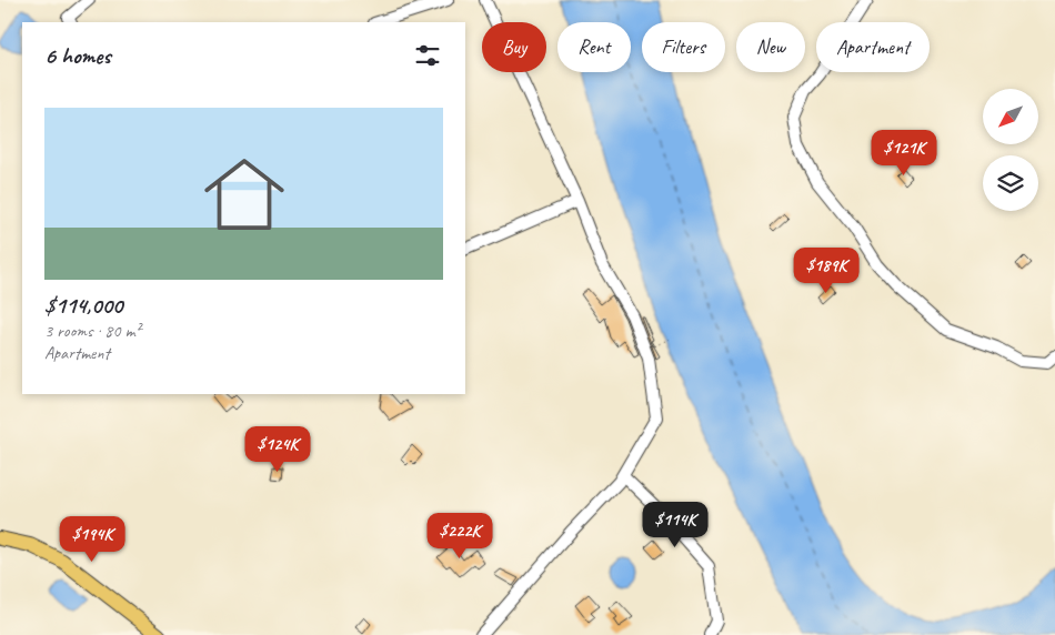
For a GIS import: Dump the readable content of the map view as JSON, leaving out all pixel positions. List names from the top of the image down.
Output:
{
  "north": "bottom left",
  "page": {
    "chip": [
      "Buy",
      "Rent",
      "Filters",
      "New",
      "Apartment"
    ],
    "heading": "6 homes",
    "list": [
      {
        "name": "$114,000",
        "note": "3 rooms · 80 m² · Apartment"
      }
    ],
    "price": [
      "$121K",
      "$189K",
      "$124K",
      "$114K",
      "$222K",
      "$194K"
    ]
  }
}
